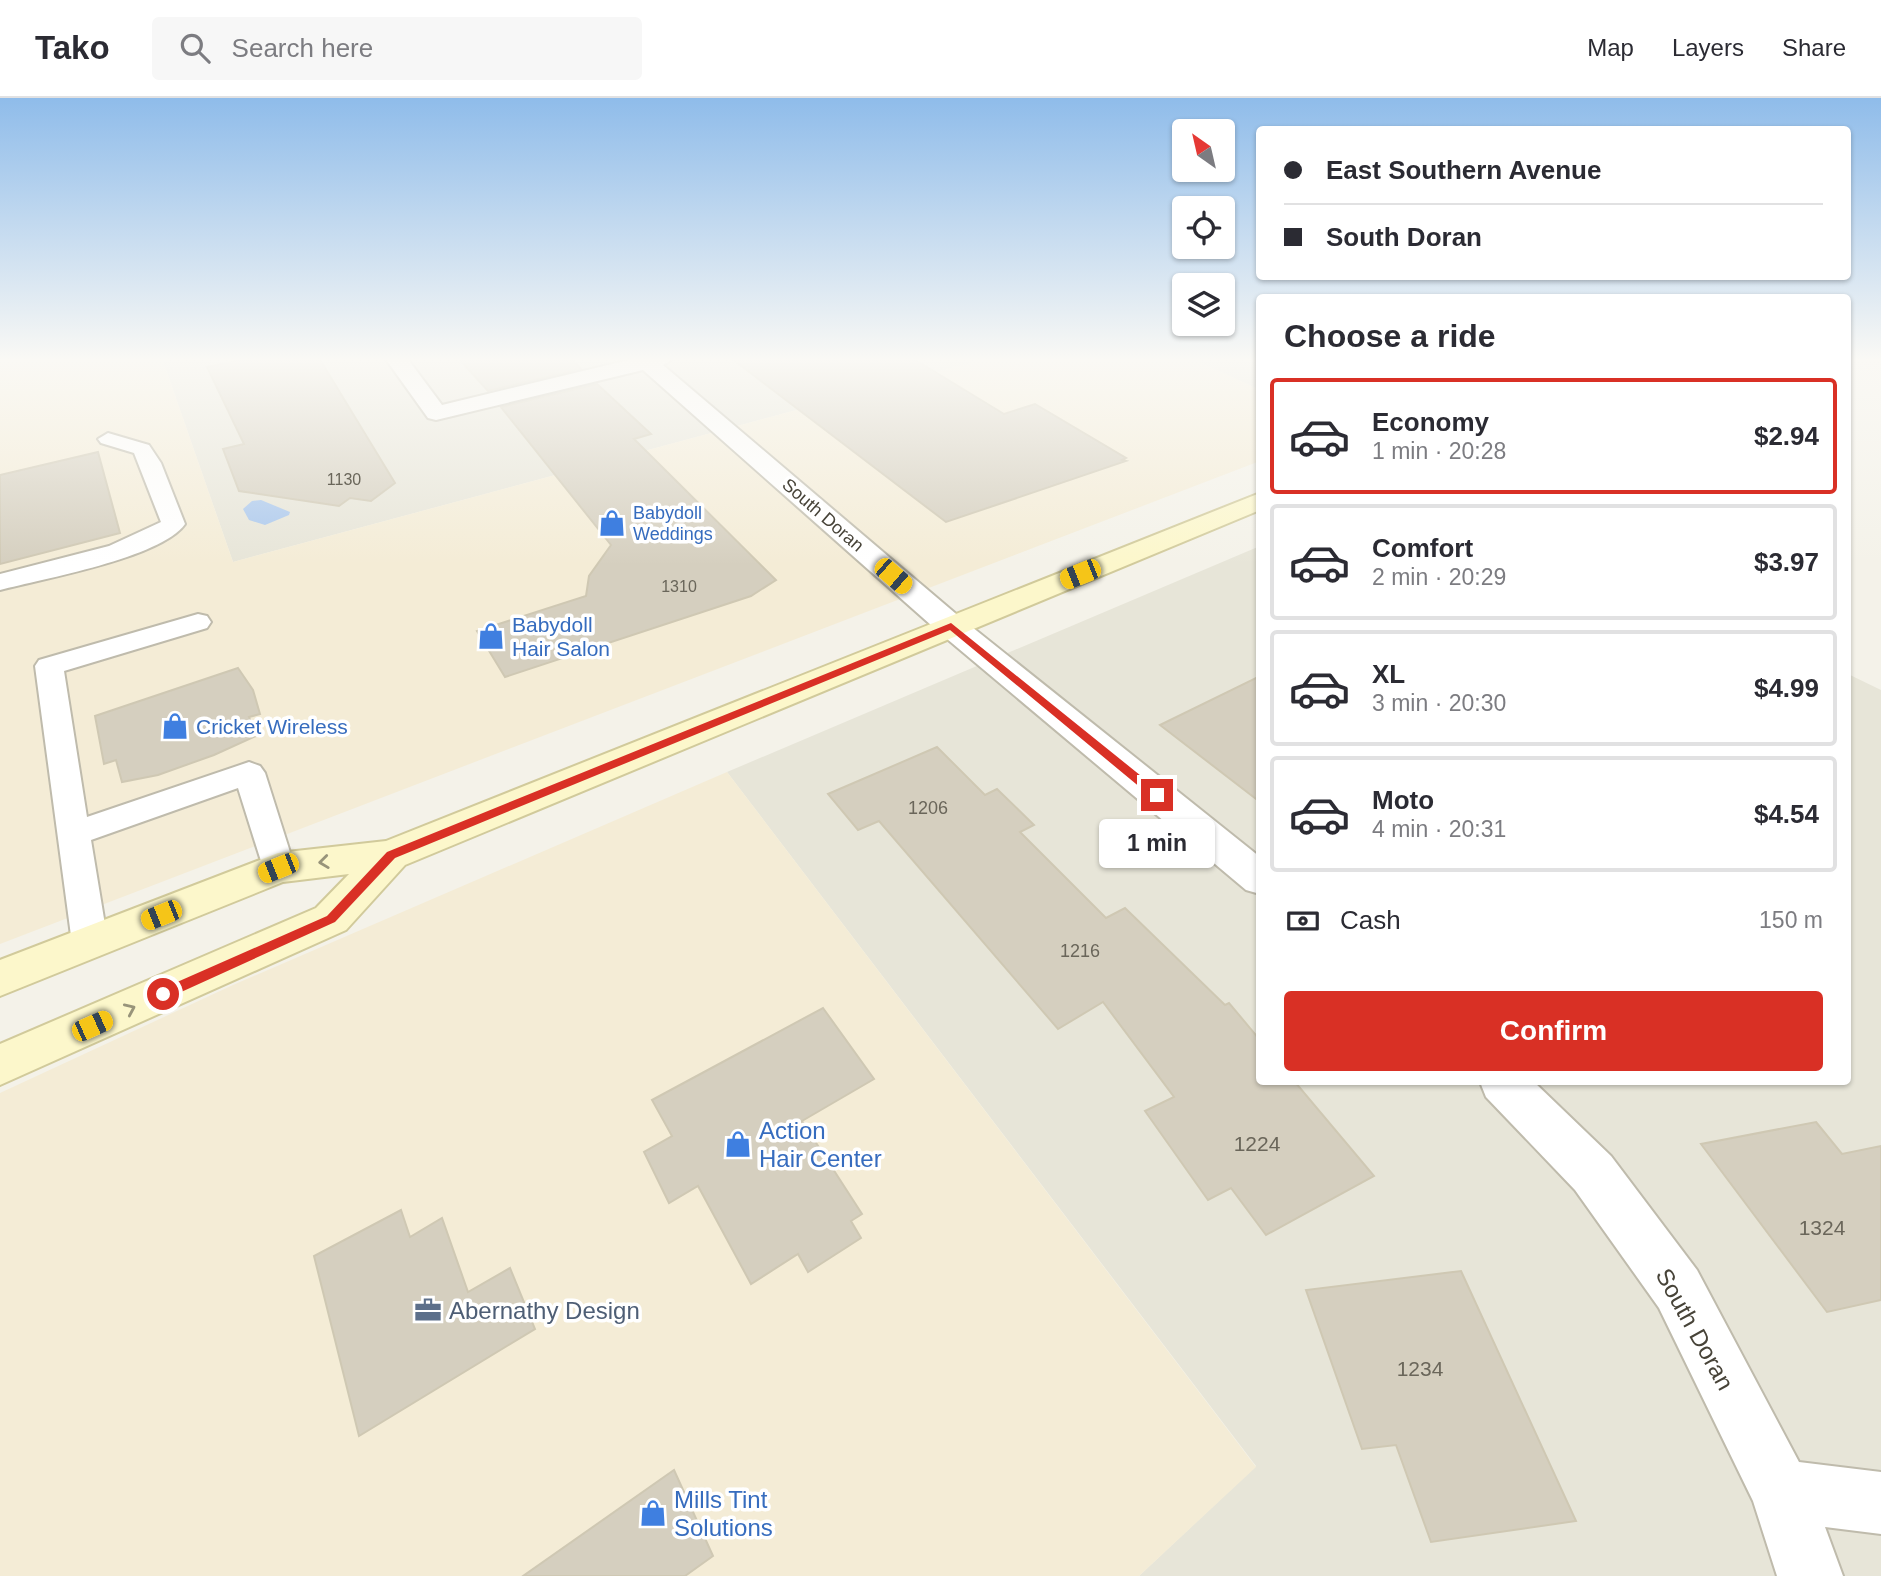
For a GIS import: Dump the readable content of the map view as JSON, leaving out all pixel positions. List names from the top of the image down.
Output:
{
  "streets": {
    "street": ["South Doran"]
  },
  "places": {
    "shop": [
      "Babydoll Weddings",
      "Babydoll Hair Salon",
      "Cricket Wireless",
      "Action Hair Center",
      "Mills Tint Solutions"
    ],
    "office": ["Abernathy Design"]
  },
  "house_numbers": [
    "1130",
    "1310",
    "1206",
    "1216",
    "1224",
    "1324",
    "1234"
  ],
  "north": "top left",
  "page": {
    "header": "Tako",
    "search": "Search here",
    "nav": ["Map", "Layers", "Share"],
    "banner": ["East Southern Avenue", "South Doran"],
    "heading": "Choose a ride",
    "list": [
      {
        "name": "Economy",
        "note": "1 min · 20:28",
        "value": "$2.94"
      },
      {
        "name": "Comfort",
        "note": "2 min · 20:29",
        "value": "$3.97"
      },
      {
        "name": "XL",
        "note": "3 min · 20:30",
        "value": "$4.99"
      },
      {
        "name": "Moto",
        "note": "4 min · 20:31",
        "value": "$4.54"
      }
    ],
    "bubble": "1 min",
    "pay": ["Cash", "150 m"],
    "buttons": "Confirm"
  }
}
